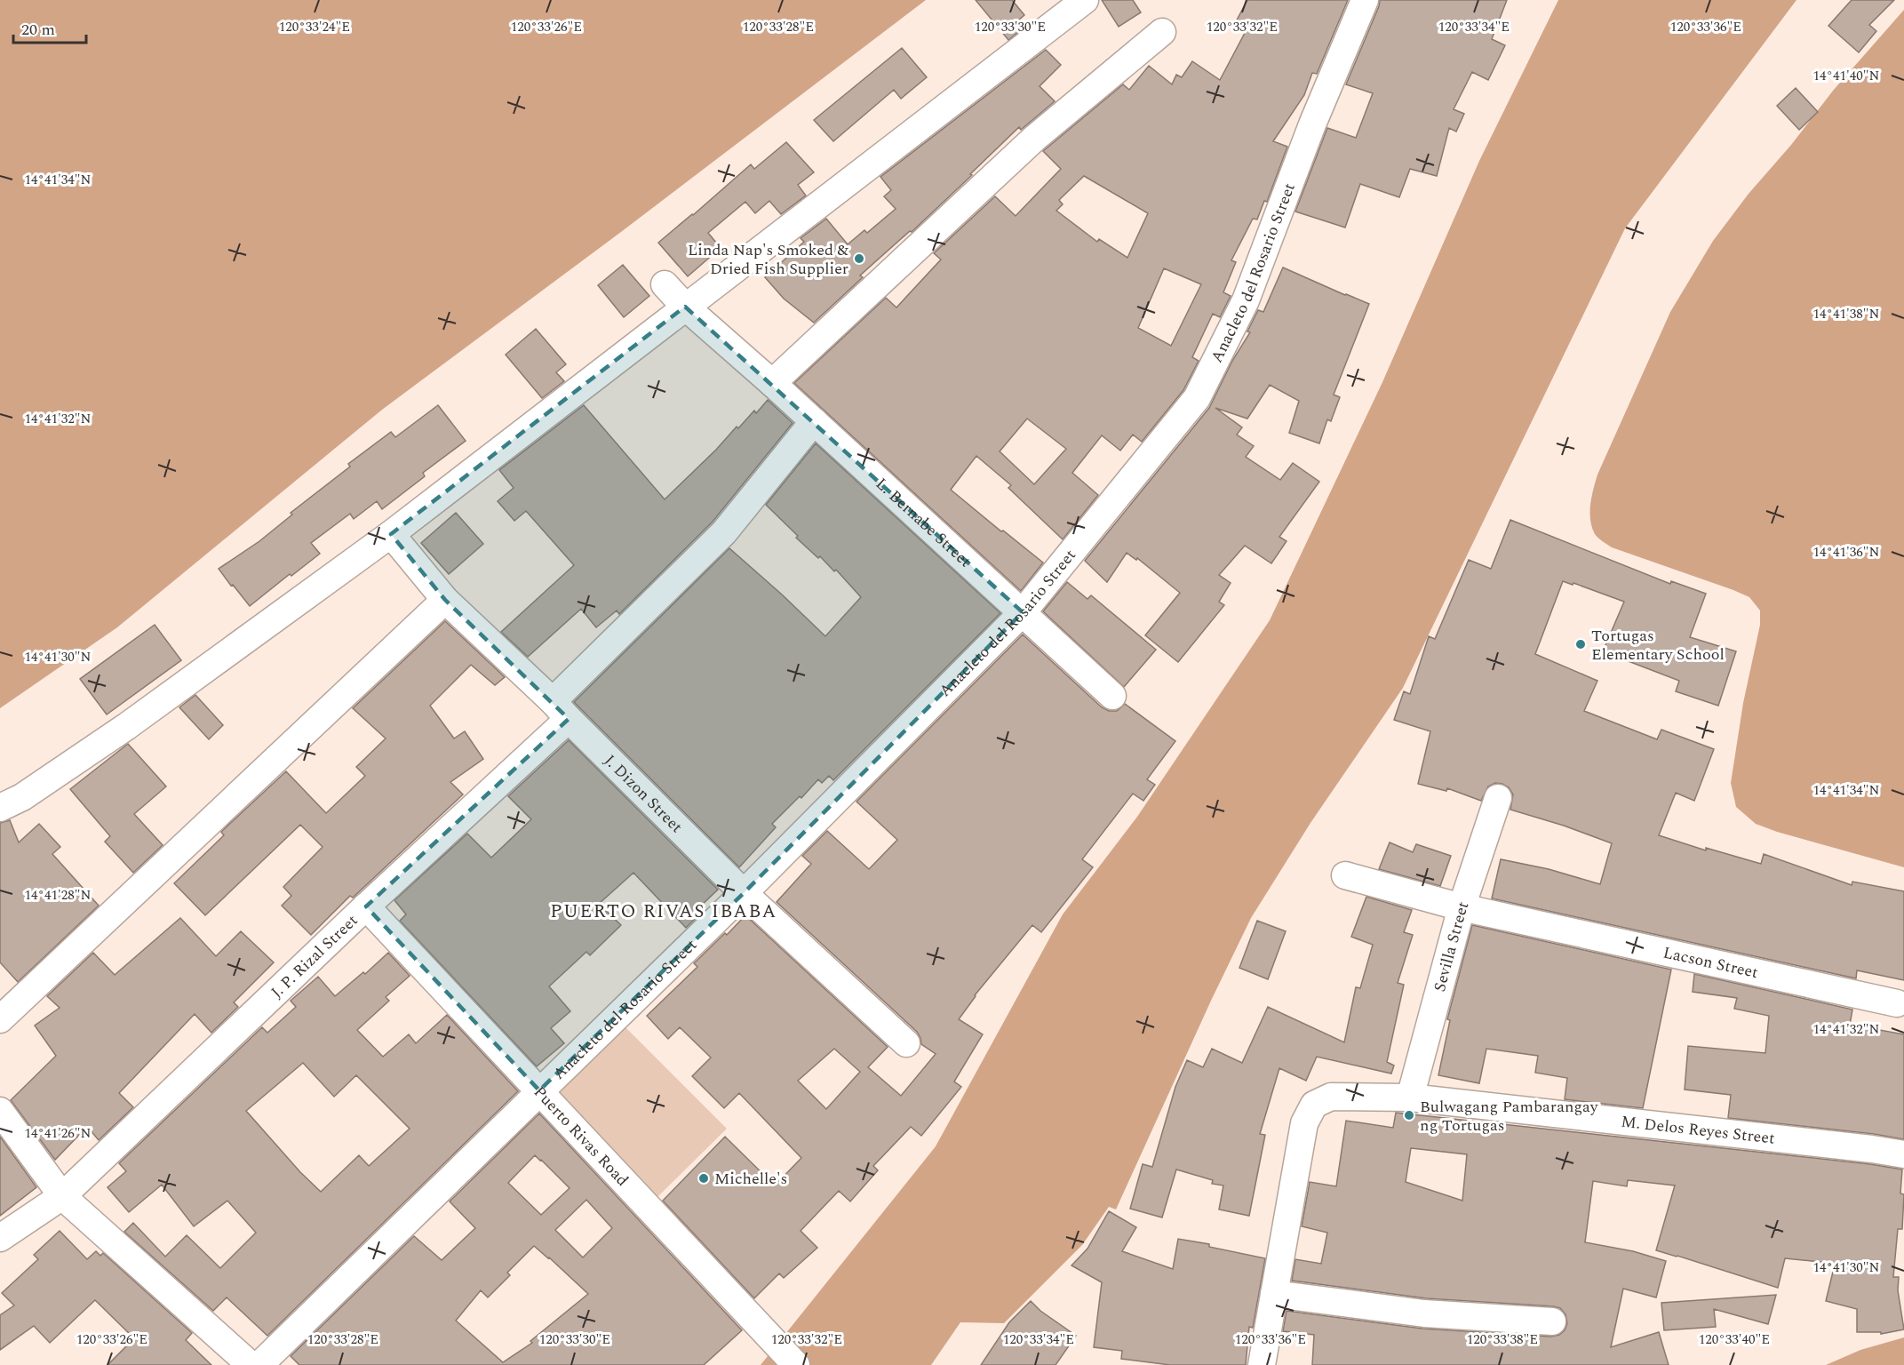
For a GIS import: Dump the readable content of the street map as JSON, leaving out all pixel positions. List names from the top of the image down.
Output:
{
  "streets": {
    "street": [
      "Anacleto del Rosario Street",
      "L. Bernabe Street",
      "J. Dizon Street",
      "Sevilla Street",
      "J. P. Rizal Street",
      "Lacson Street",
      "M. Delos Reyes Street",
      "Puerto Rivas Road"
    ]
  },
  "crossings": [
    ["Anacleto del Rosario Street", "L. Bernabe Street"],
    ["Anacleto del Rosario Street", "J. Dizon Street"],
    ["Anacleto del Rosario Street", "Puerto Rivas Road"],
    ["L. Bernabe Street", "J. P. Rizal Street"],
    ["J. Dizon Street", "J. P. Rizal Street"],
    ["Sevilla Street", "Lacson Street"],
    ["Sevilla Street", "M. Delos Reyes Street"],
    ["J. P. Rizal Street", "Puerto Rivas Road"]
  ],
  "districts": ["PUERTO RIVAS IBABA"],
  "places": [
    "Linda Nap's Smoked & Dried Fish Supplier",
    "Tortugas Elementary School",
    "Bulwagang Pambarangay ng Tortugas",
    "Michelle's"
  ],
  "scale_bar": "20 m",
  "coordinates": [
    "120°33'24\"E",
    "120°33'26\"E",
    "120°33'28\"E",
    "120°33'30\"E",
    "120°33'32\"E",
    "120°33'34\"E",
    "120°33'36\"E",
    "14°41'40\"N",
    "14°41'34\"N",
    "14°41'38\"N",
    "14°41'32\"N",
    "14°41'36\"N",
    "14°41'30\"N",
    "14°41'28\"N",
    "14°41'26\"N",
    "120°33'38\"E",
    "120°33'40\"E"
  ]
}
